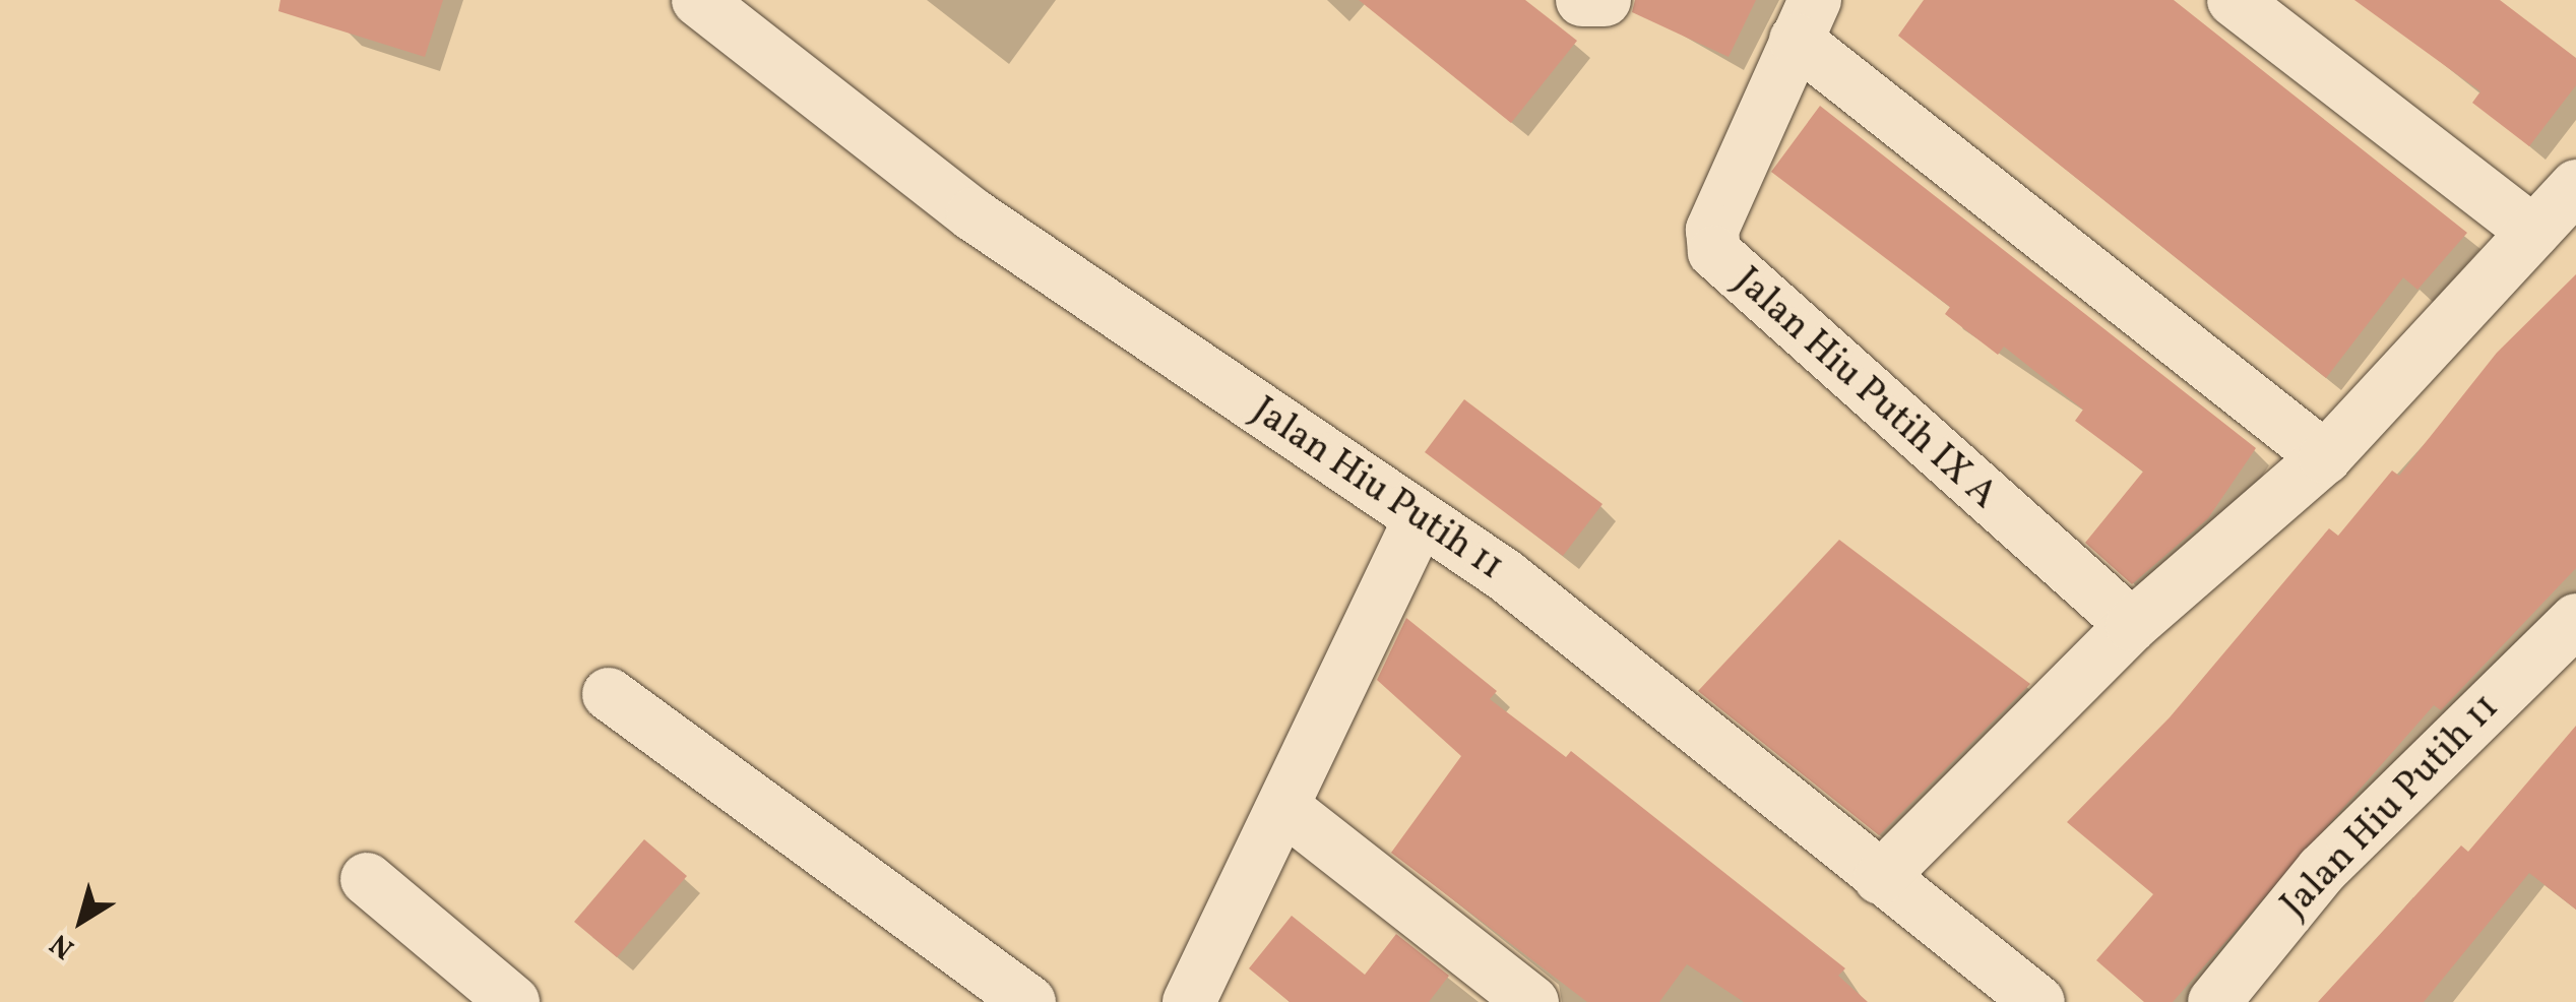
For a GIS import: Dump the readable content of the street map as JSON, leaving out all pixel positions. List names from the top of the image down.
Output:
{
  "streets": {
    "street": ["Jalan Hiu Putih IX A", "Jalan Hiu Putih 11"]
  },
  "north": "bottom left"
}
